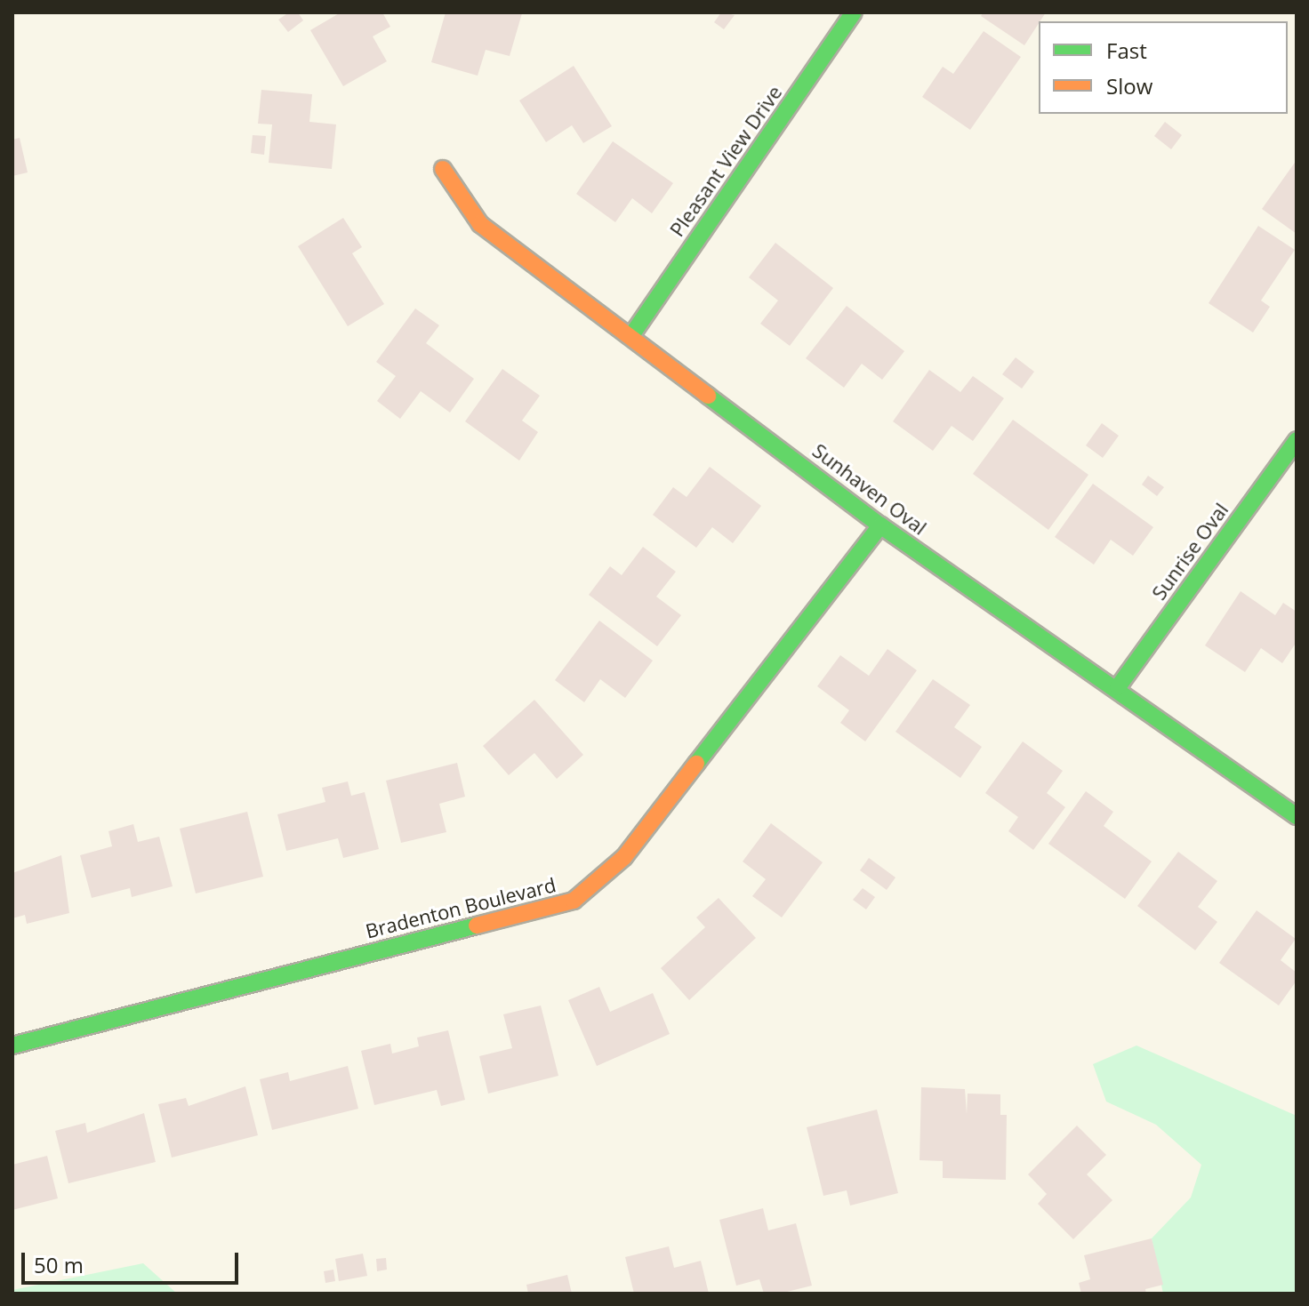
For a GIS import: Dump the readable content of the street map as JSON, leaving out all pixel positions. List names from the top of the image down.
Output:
{
  "streets": {
    "street": [
      "Pleasant View Drive",
      "Sunhaven Oval",
      "Sunrise Oval",
      "Bradenton Boulevard"
    ]
  },
  "crossings": [
    ["Pleasant View Drive", "Sunhaven Oval"],
    ["Sunhaven Oval", "Sunrise Oval"],
    ["Sunhaven Oval", "Bradenton Boulevard"]
  ],
  "legend": ["Fast", "Slow"],
  "scale_bar": "50 m"
}
